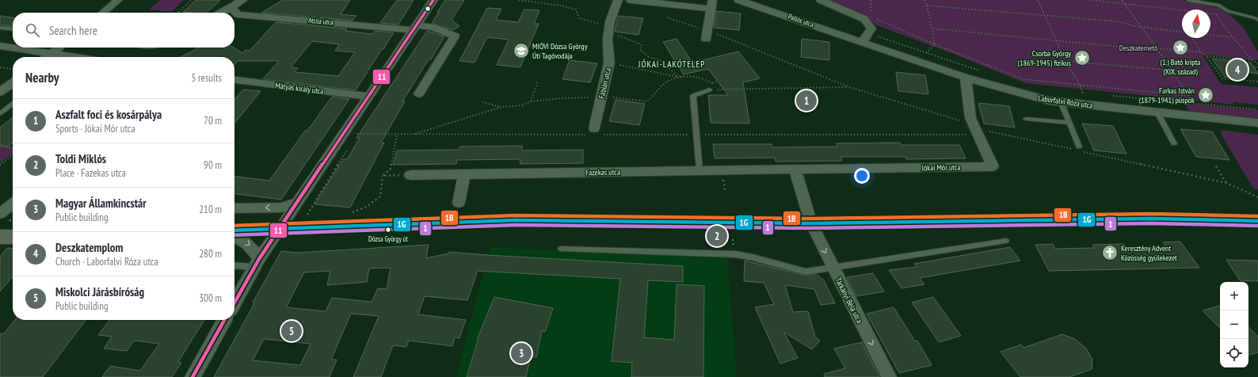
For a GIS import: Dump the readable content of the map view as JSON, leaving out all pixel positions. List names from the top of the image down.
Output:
{
  "streets": {
    "street": [
      "Pallós utca",
      "Attila utca",
      "Fábián utca",
      "Mátyás király utca",
      "Laborfalvi Róza utca",
      "Jókai Mór utca",
      "Fazekas utca",
      "Tárkányi Béla utca"
    ]
  },
  "crossings": [
    ["Pallós utca", "Laborfalvi Róza utca"],
    ["Laborfalvi Róza utca", "Jókai Mór utca"],
    ["Jókai Mór utca", "Fazekas utca"],
    ["Jókai Mór utca", "Tárkányi Béla utca"],
    ["Fazekas utca", "Tárkányi Béla utca"]
  ],
  "one_way": ["Tárkányi Béla utca"],
  "districts": ["JÓKAI-LAKÓTELEP"],
  "parks": ["Deszkatemető"],
  "places": {
    "place": ["(1.) Bató kripta (XIX. század)", "Csorba György (1869-1945) fizikus", "Farkas István (1879-1941) püspök"],
    "school or university": ["MIÓVI Dózsa György Úti Tagóvodája"],
    "other": ["Dózsa György út"],
    "church": ["Keresztény Advent Közösség gyülekezet"]
  },
  "lines": [
    "transit line 11",
    "transit line 1B",
    "transit line 1G",
    "transit line 1"
  ],
  "north": "top",
  "page": {
    "search": "Search here",
    "heading": ["Nearby", "5 results"],
    "pins": [
      "4",
      "1",
      "2",
      "5",
      "3"
    ],
    "list": [
      {
        "mark": "1",
        "name": "Aszfalt foci és kosárpálya",
        "note": "Sports · Jókai Mór utca",
        "value": "70 m"
      },
      {
        "mark": "2",
        "name": "Toldi Miklós",
        "note": "Place · Fazekas utca",
        "value": "90 m"
      },
      {
        "mark": "3",
        "name": "Magyar Államkincstár",
        "note": "Public building",
        "value": "210 m"
      },
      {
        "mark": "4",
        "name": "Deszkatemplom",
        "note": "Church · Laborfalvi Róza utca",
        "value": "280 m"
      },
      {
        "mark": "5",
        "name": "Miskolci Járásbíróság",
        "note": "Public building",
        "value": "300 m"
      }
    ],
    "map_buttons": ["+", "−"]
  }
}
